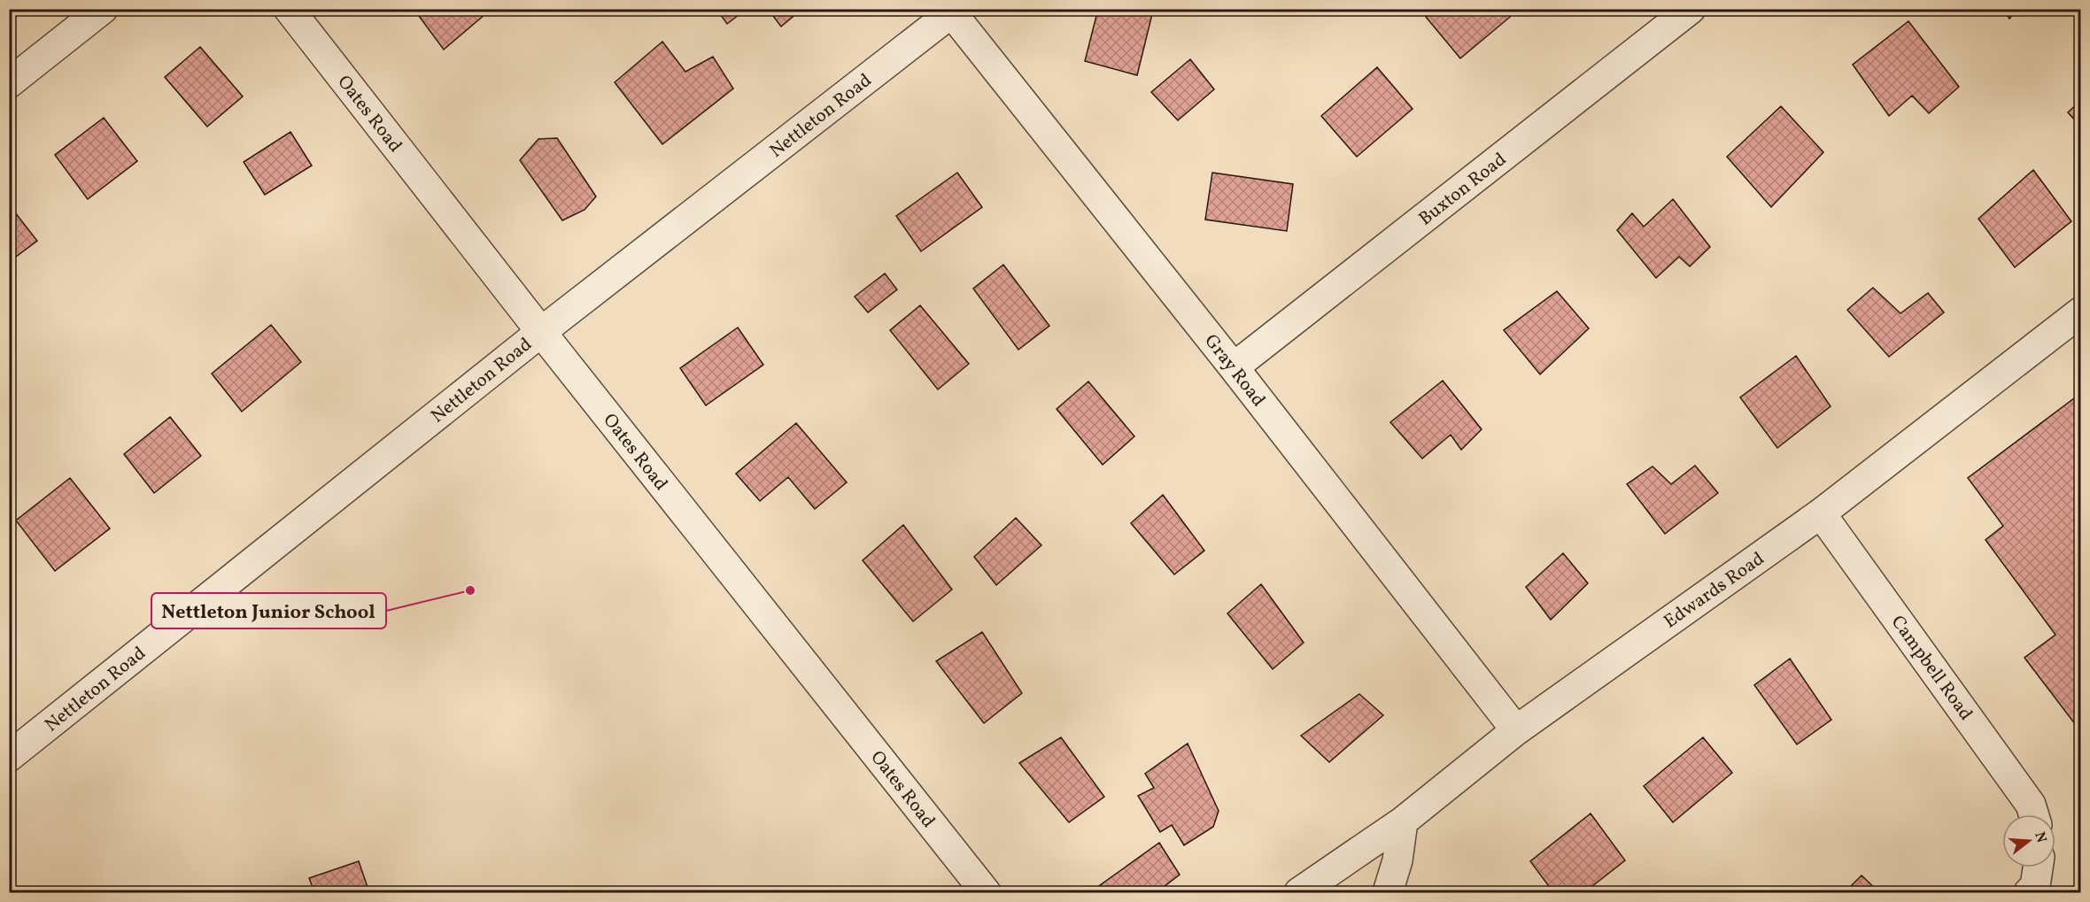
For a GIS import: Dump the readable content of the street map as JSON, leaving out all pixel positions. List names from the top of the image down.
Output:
{
  "streets": {
    "street": [
      "Oates Road",
      "Nettleton Road",
      "Buxton Road",
      "Gray Road",
      "Edwards Road",
      "Campbell Road"
    ]
  },
  "crossings": [
    ["Oates Road", "Nettleton Road"],
    ["Nettleton Road", "Gray Road"],
    ["Buxton Road", "Gray Road"],
    ["Gray Road", "Edwards Road"],
    ["Edwards Road", "Campbell Road"]
  ],
  "places": ["Nettleton Junior School"],
  "north": "right"
}
